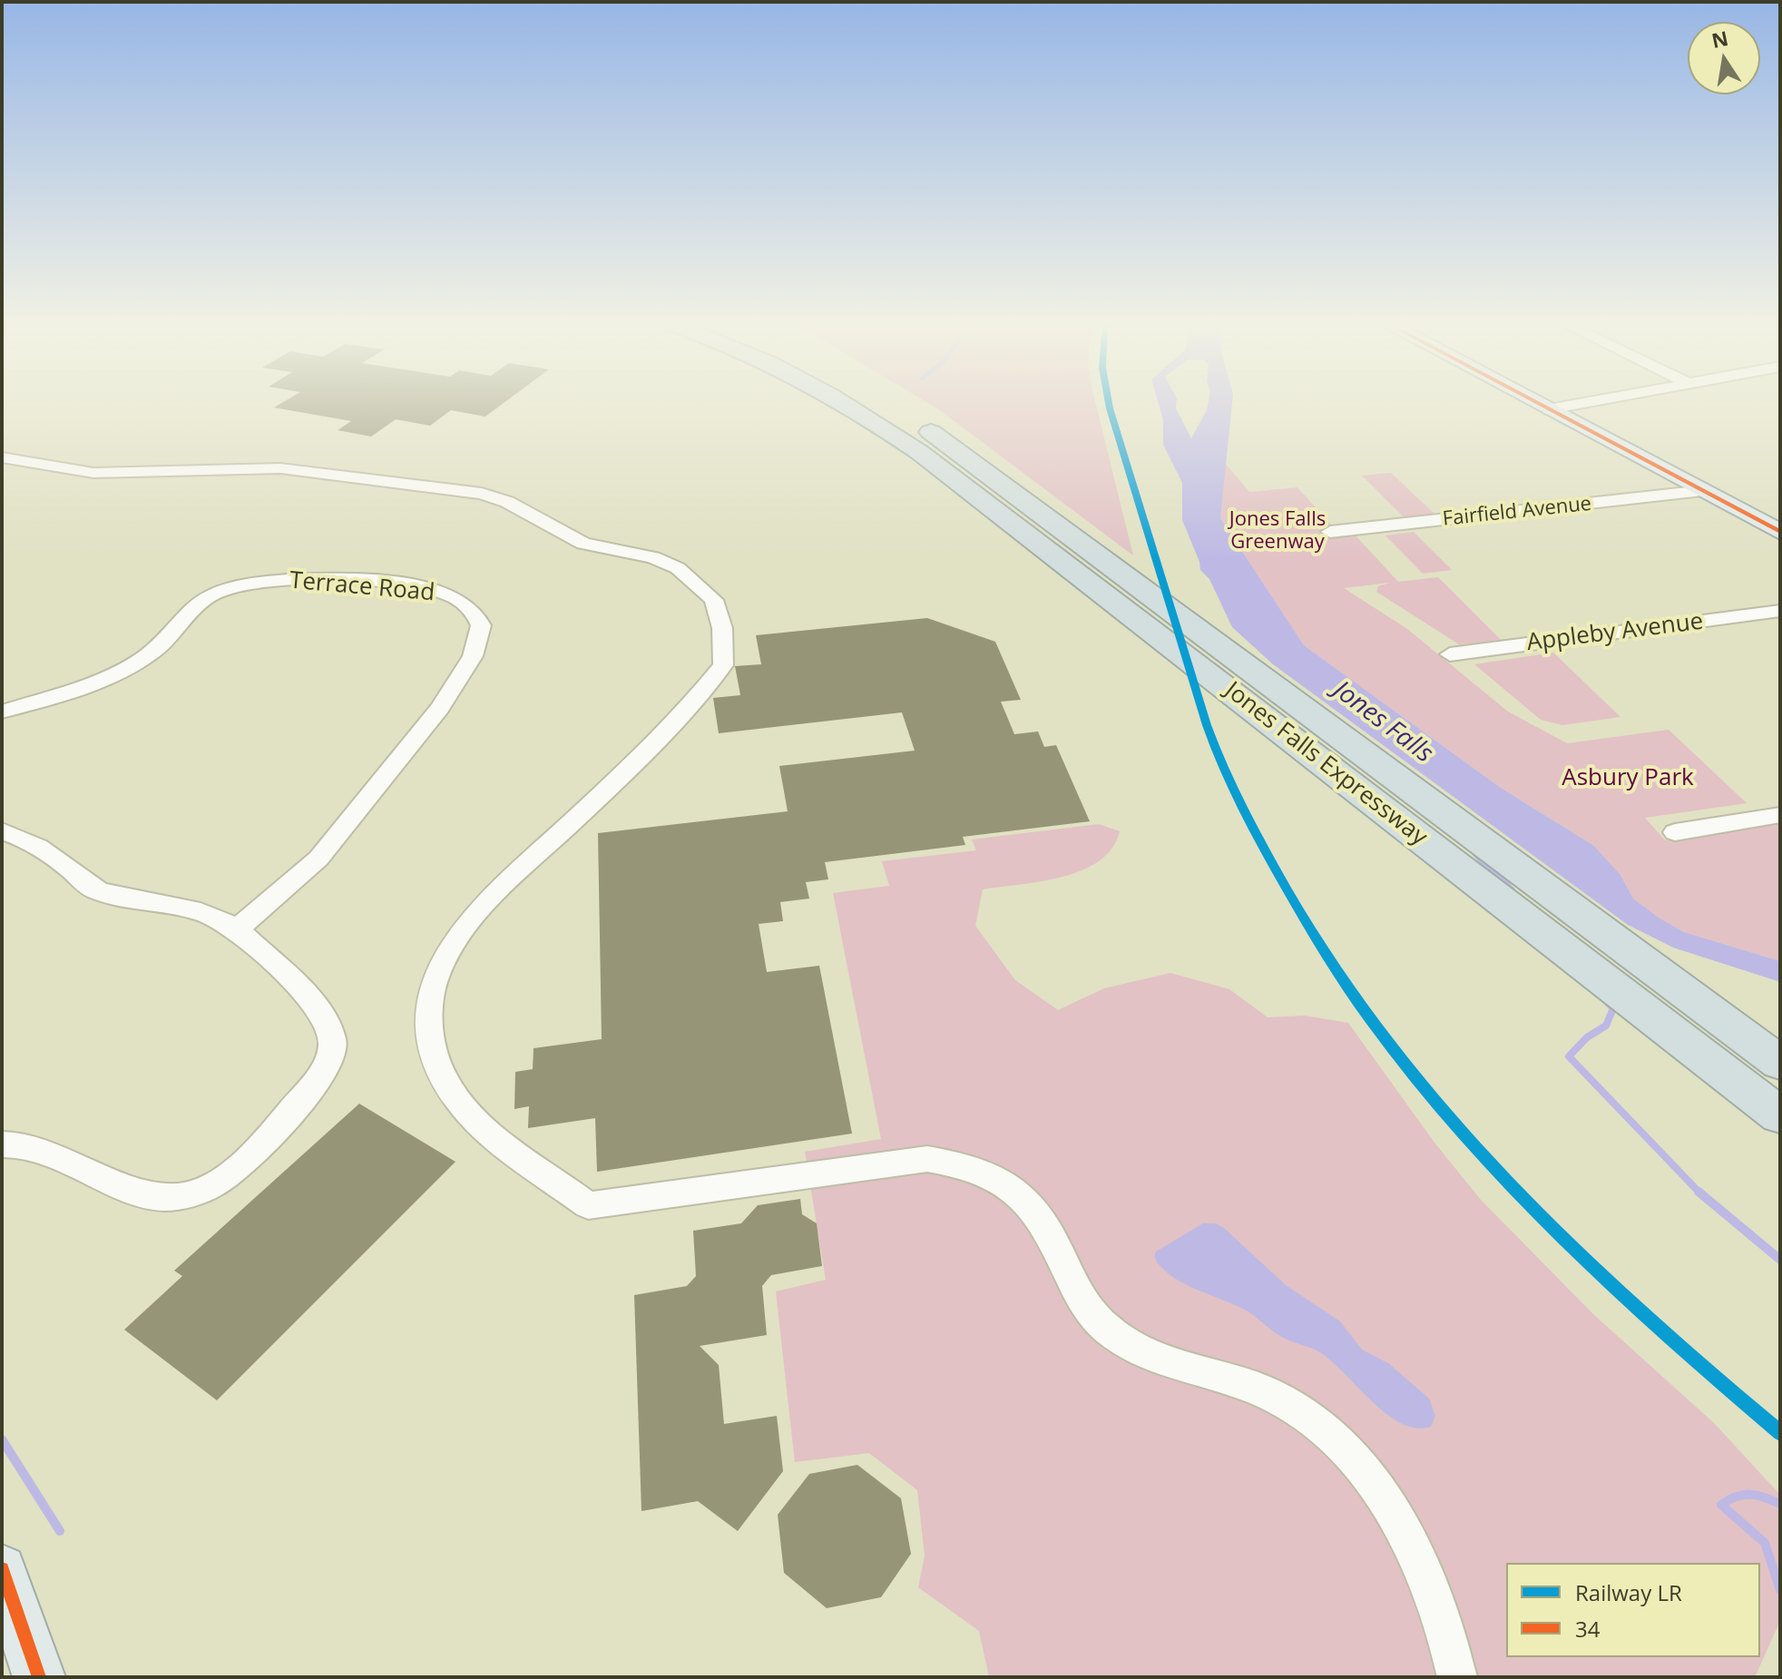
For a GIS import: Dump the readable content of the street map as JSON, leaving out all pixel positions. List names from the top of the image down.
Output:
{
  "streets": {
    "highway": ["Jones Falls Expressway"],
    "street": ["Fairfield Avenue", "Terrace Road", "Appleby Avenue"]
  },
  "water": ["Jones Falls"],
  "parks": ["Jones Falls Greenway", "Asbury Park"],
  "lines": ["rail line LR", "transit line 34"],
  "legend": ["Railway LR", "34"],
  "north": "top"
}
